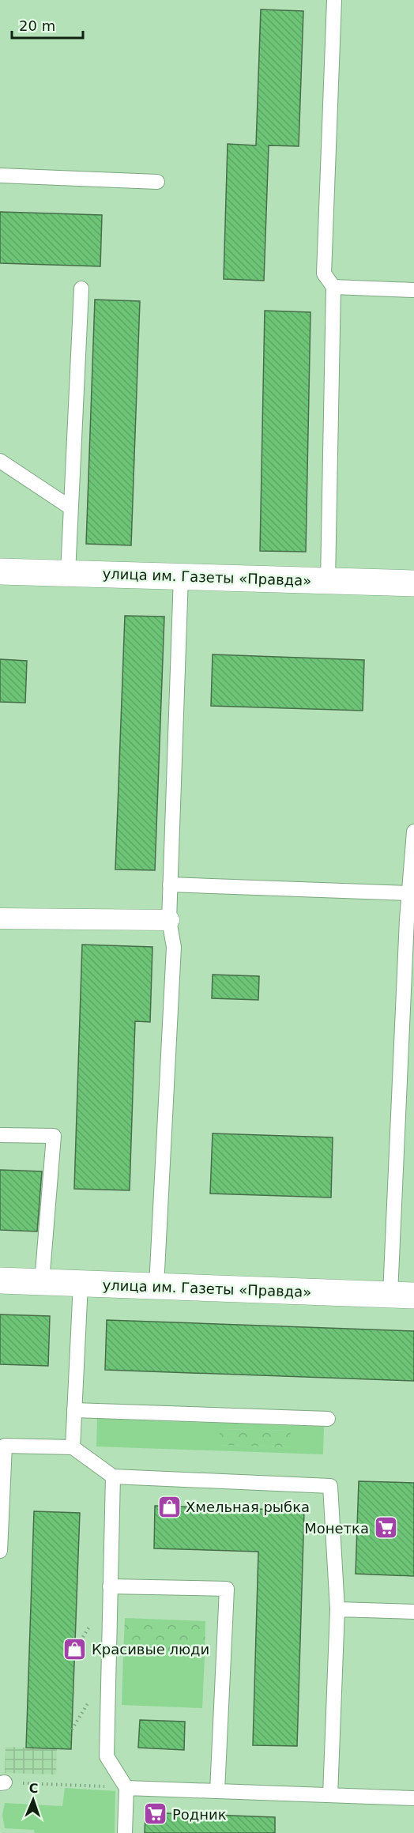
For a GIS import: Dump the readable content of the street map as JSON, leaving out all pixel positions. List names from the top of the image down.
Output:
{
  "streets": {
    "street": ["улица им. Газеты «Правда»"]
  },
  "places": {
    "shop": ["Хмельная рыбка", "Красивые люди"],
    "supermarket": ["Монетка", "Родник"]
  },
  "scale_bar": "20 m",
  "north": "top"
}
